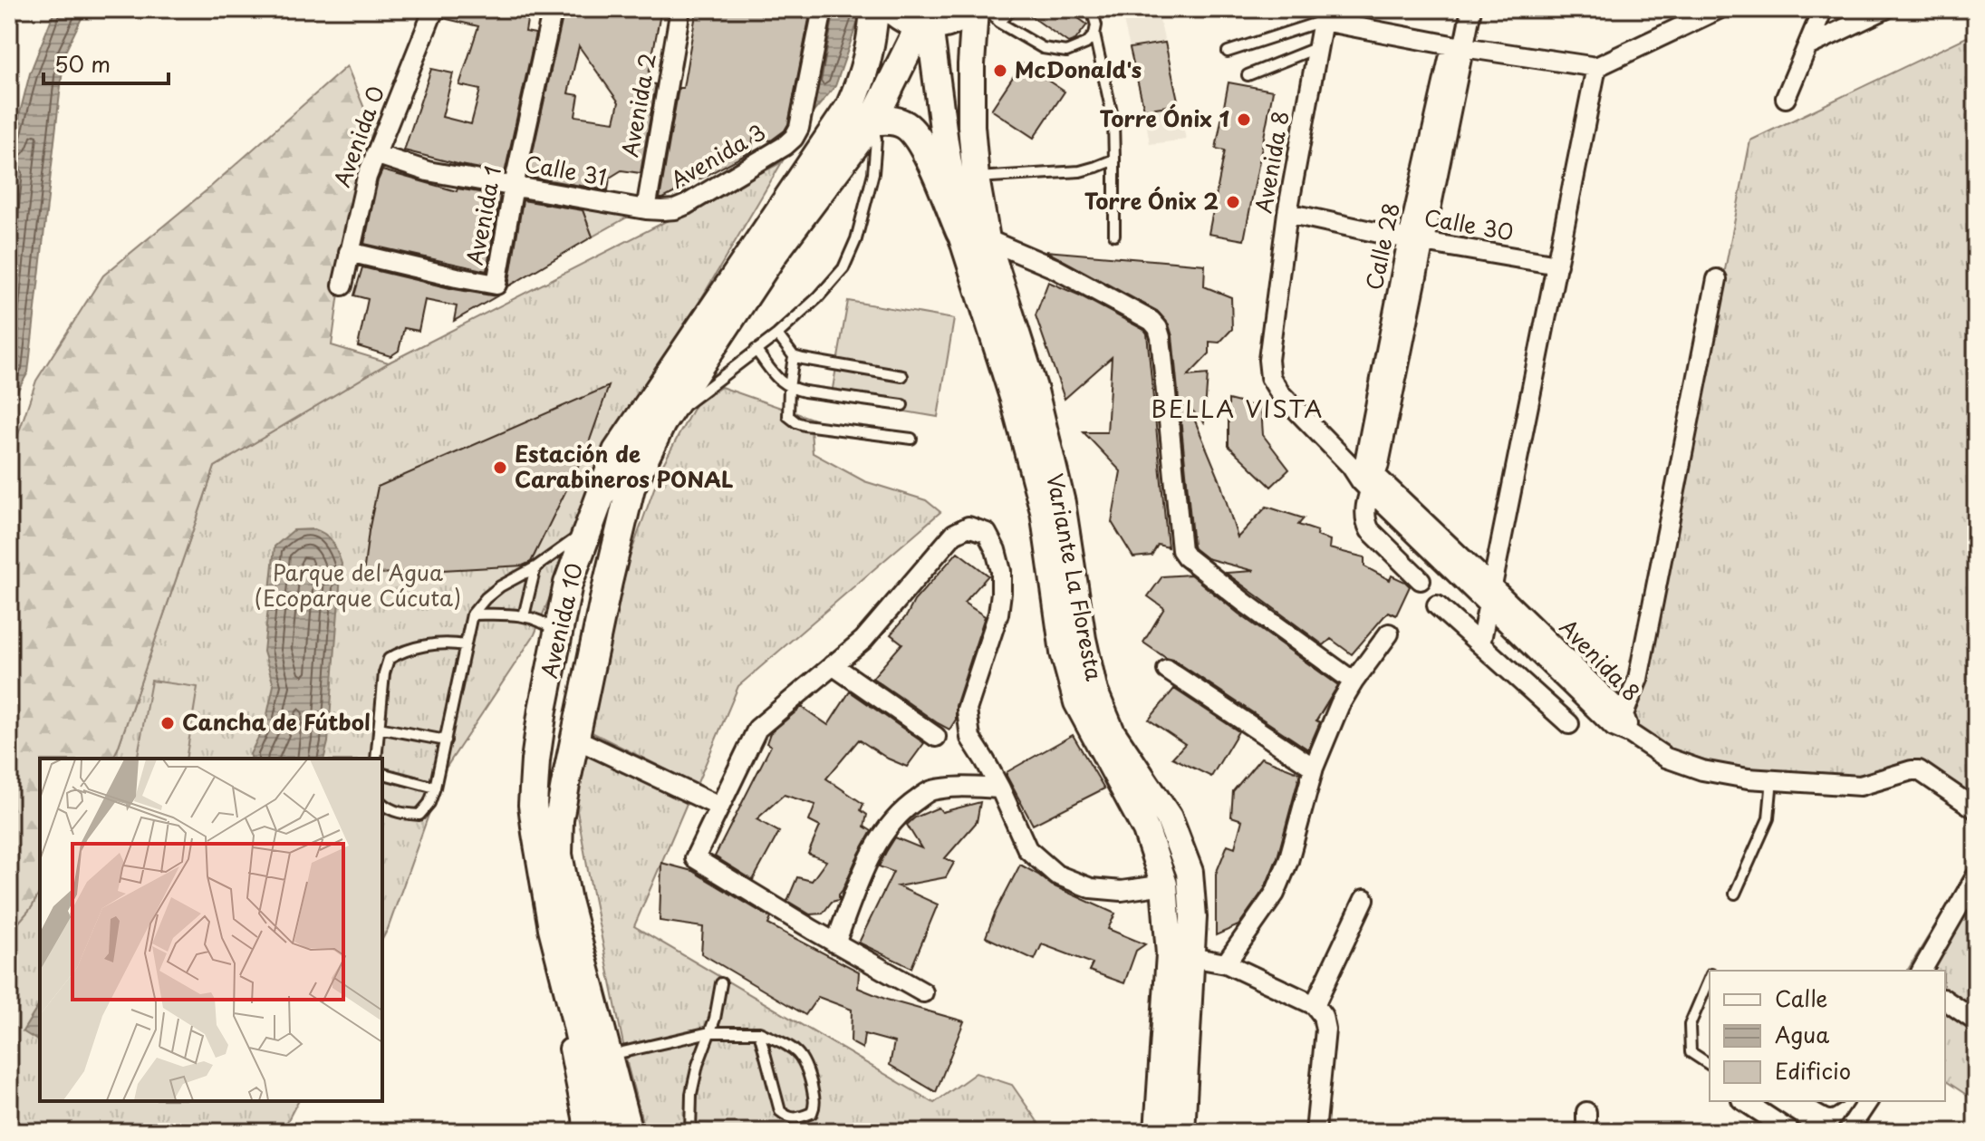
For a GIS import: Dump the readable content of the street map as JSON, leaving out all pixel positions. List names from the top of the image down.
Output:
{
  "streets": {
    "main road": ["Variante La Floresta", "Avenida 10"],
    "street": [
      "Avenida 2",
      "Avenida 0",
      "Avenida 3",
      "Avenida 8",
      "Calle 31",
      "Avenida 1",
      "Calle 30",
      "Calle 28"
    ]
  },
  "crossings": [
    ["Avenida 2", "Avenida 3"],
    ["Avenida 2", "Calle 31"],
    ["Avenida 0", "Calle 31"],
    ["Avenida 0", "Avenida 1"],
    ["Avenida 3", "Calle 31"],
    ["Avenida 8", "Calle 30"],
    ["Avenida 8", "Calle 28"],
    ["Calle 31", "Avenida 1"],
    ["Calle 30", "Calle 28"],
    ["Variante La Floresta", "Avenida 10"]
  ],
  "districts": ["BELLA VISTA"],
  "parks": ["Parque del Agua (Ecoparque Cúcuta)"],
  "places": [
    "McDonald's",
    "Torre Ónix 1",
    "Torre Ónix 2",
    "Estación de Carabineros PONAL",
    "Cancha de Fútbol"
  ],
  "legend": ["Calle", "Agua", "Edificio"],
  "scale_bar": "50 m"
}
